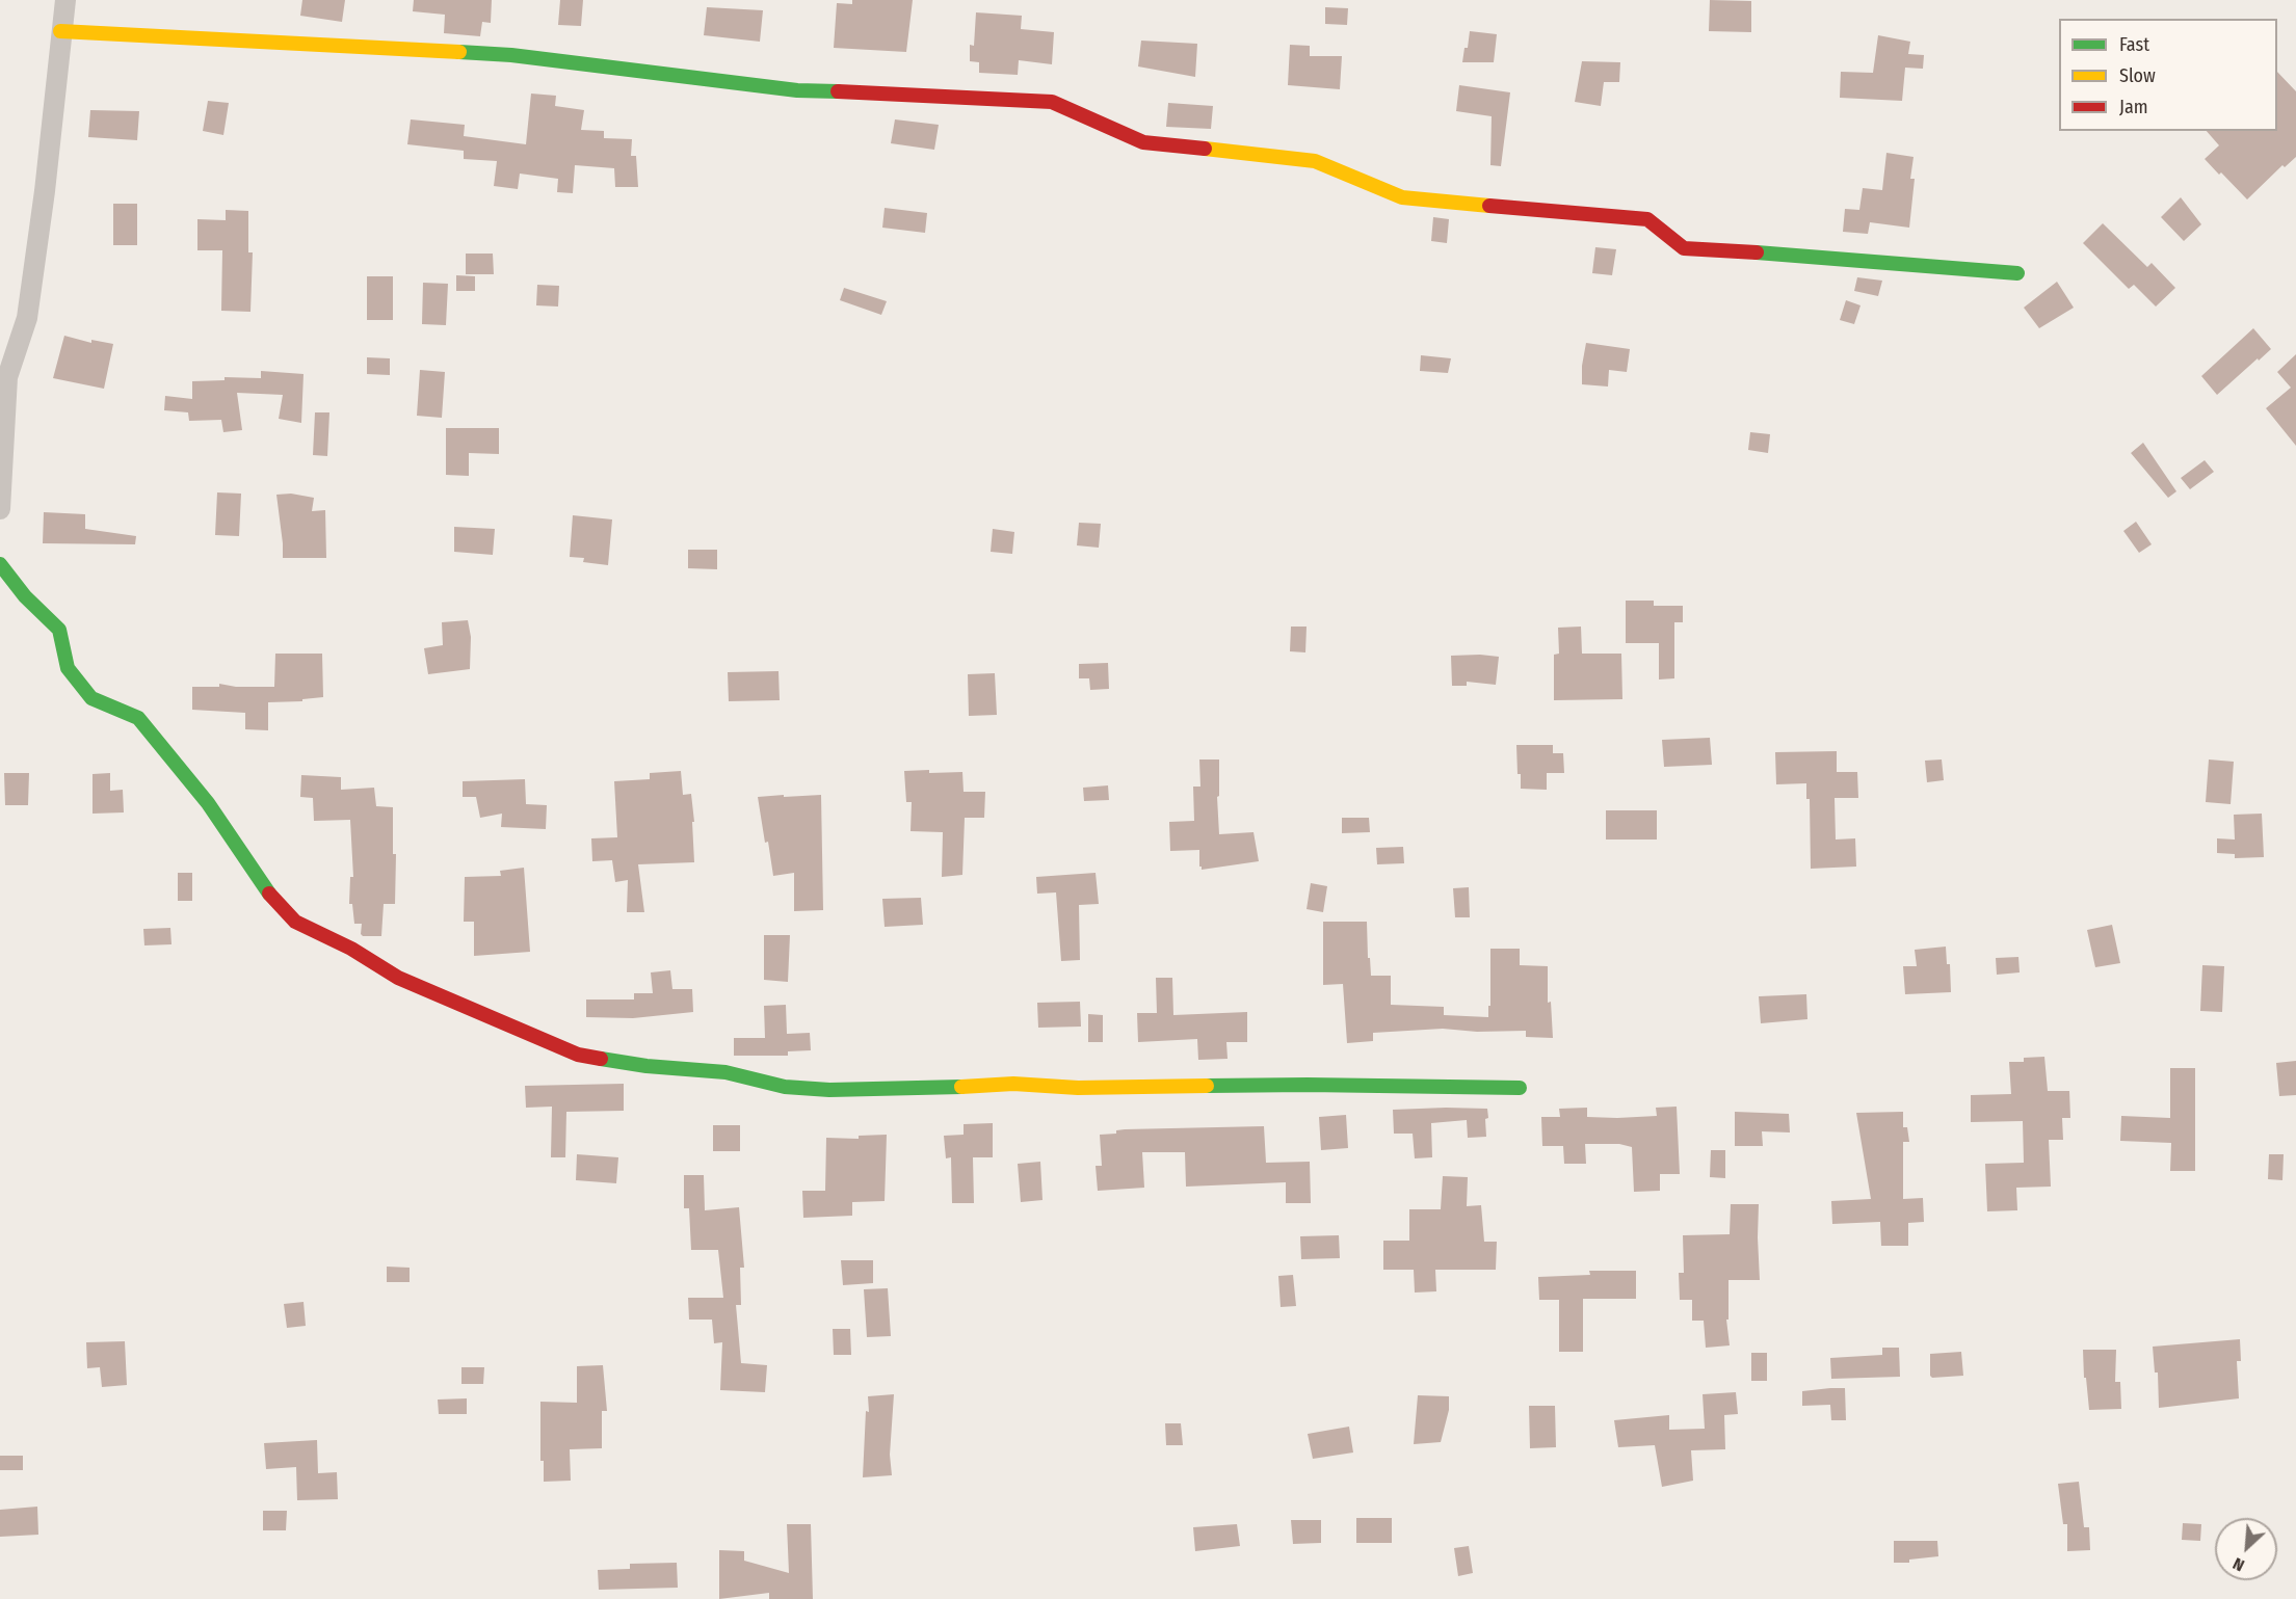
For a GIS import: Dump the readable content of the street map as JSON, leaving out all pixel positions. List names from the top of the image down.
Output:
{
  "legend": ["Fast", "Slow", "Jam"],
  "north": "bottom left"
}
